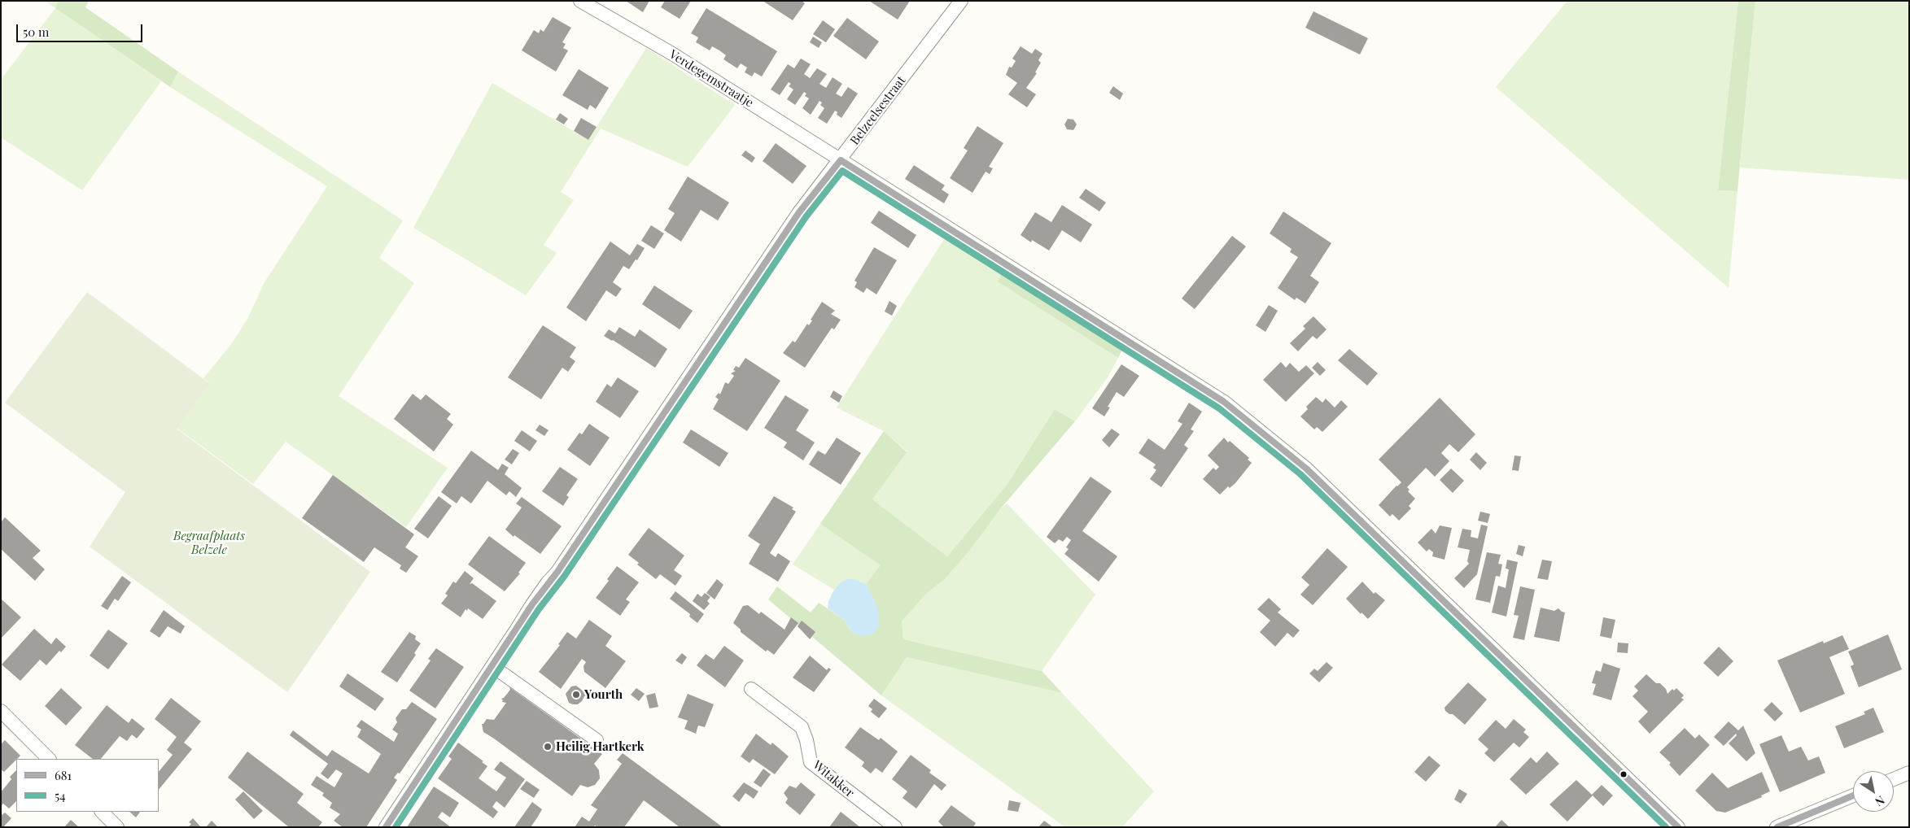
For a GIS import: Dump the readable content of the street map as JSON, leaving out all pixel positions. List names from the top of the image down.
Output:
{
  "streets": {
    "street": ["Verdegemstraatje", "Belzeelsestraat", "Witakker"]
  },
  "crossings": [
    ["Verdegemstraatje", "Belzeelsestraat"]
  ],
  "parks": ["Begraafplaats Belzele"],
  "places": ["Yourth", "Heilig Hartkerk"],
  "lines": ["transit line 681", "transit line 54"],
  "legend": ["681", "54"],
  "scale_bar": "50 m",
  "north": "bottom right"
}
